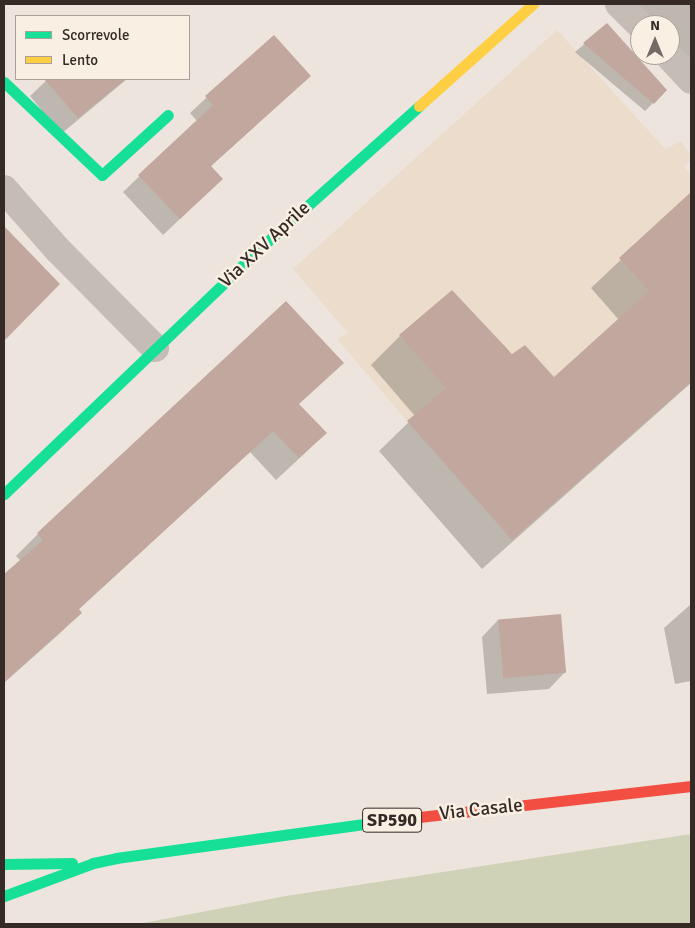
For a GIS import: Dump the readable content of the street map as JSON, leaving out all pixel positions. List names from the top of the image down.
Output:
{
  "streets": {
    "street": ["Via XXV Aprile", "Via Casale", "SP590"]
  },
  "crossings": [
    ["Via Casale", "SP590"]
  ],
  "legend": ["Scorrevole", "Lento"],
  "north": "top"
}
